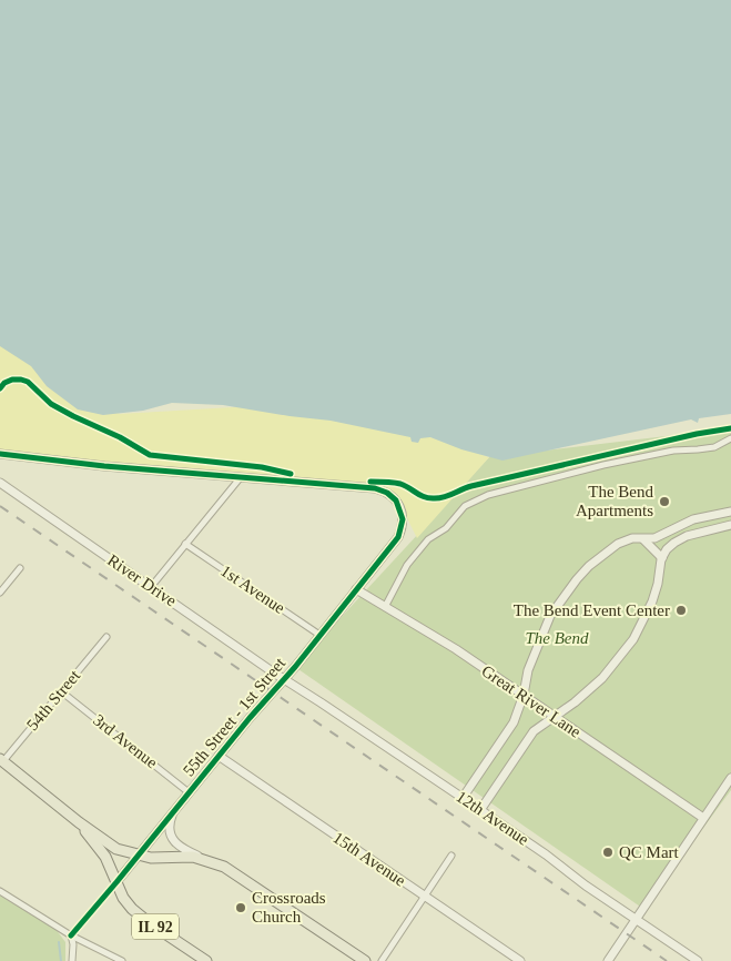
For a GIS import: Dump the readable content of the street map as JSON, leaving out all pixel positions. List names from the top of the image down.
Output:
{
  "streets": {
    "main road": ["IL 92"],
    "street": [
      "River Drive",
      "1st Avenue",
      "54th Street",
      "Great River Lane",
      "55th Street - 1st Street",
      "3rd Avenue",
      "12th Avenue",
      "15th Avenue"
    ]
  },
  "crossings": [
    ["River Drive", "55th Street - 1st Street"],
    ["River Drive", "12th Avenue"],
    ["1st Avenue", "55th Street - 1st Street"],
    ["54th Street", "3rd Avenue"],
    ["54th Street", "IL 92"],
    ["Great River Lane", "55th Street - 1st Street"],
    ["55th Street - 1st Street", "3rd Avenue"],
    ["55th Street - 1st Street", "12th Avenue"],
    ["55th Street - 1st Street", "15th Avenue"],
    ["55th Street - 1st Street", "IL 92"]
  ],
  "parks": ["The Bend"],
  "places": [
    "The Bend Apartments",
    "The Bend Event Center",
    "QC Mart",
    "Crossroads Church"
  ]
}
